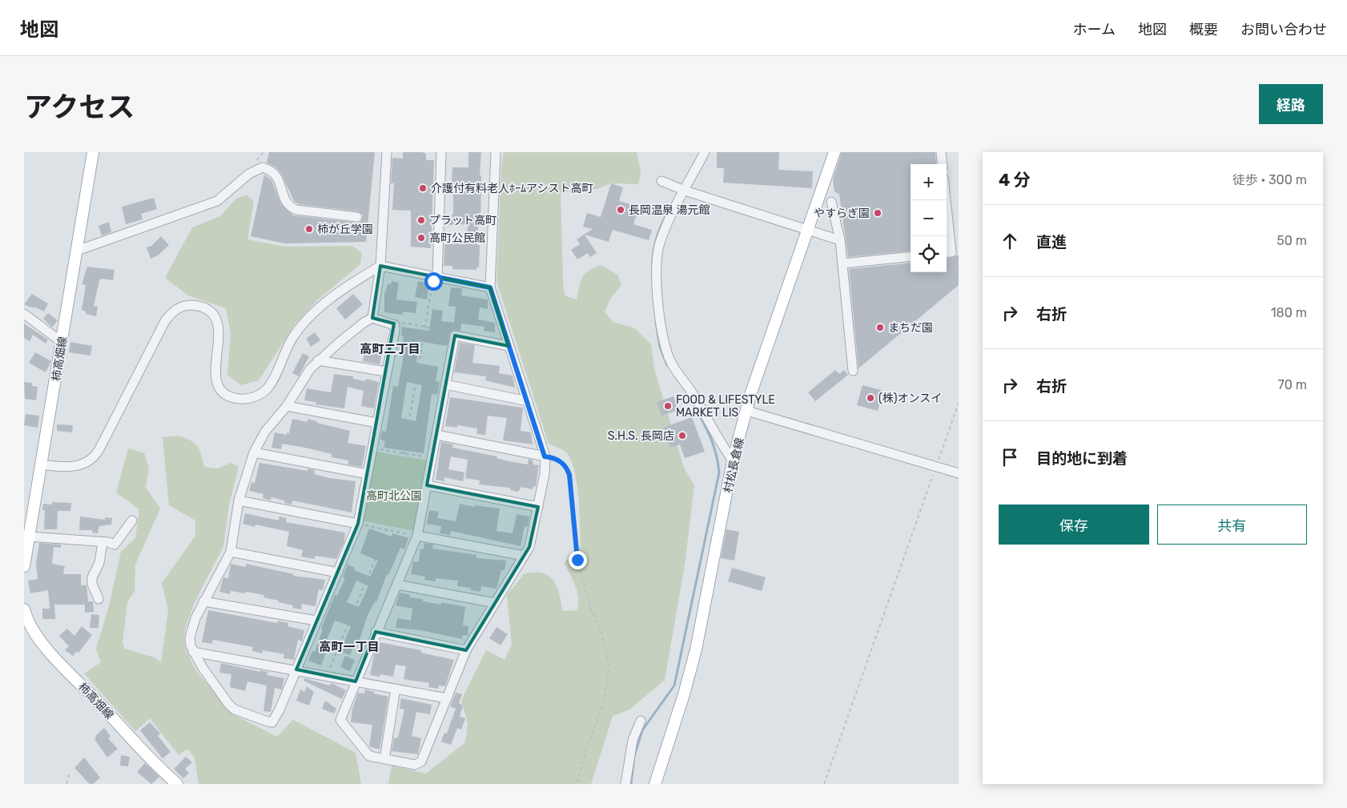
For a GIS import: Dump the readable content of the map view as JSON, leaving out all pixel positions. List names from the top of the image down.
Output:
{
  "streets": {
    "main road": ["柿高畑線", "村松長倉線"]
  },
  "districts": ["高町二丁目", "高町一丁目"],
  "parks": ["高町北公園"],
  "places": [
    "介護付有料老人ﾎｰﾑアシスト高町",
    "長岡温泉 湯元館",
    "やすらぎ園",
    "プラット高町",
    "柿が丘学園",
    "高町公民館",
    "まちだ園",
    "(株)オンスイ",
    "FOOD & LIFESTYLE MARKET LIS",
    "S.H.S. 長岡店"
  ],
  "page": {
    "header": "地図",
    "nav": [
      "ホーム",
      "地図",
      "概要",
      "お問い合わせ"
    ],
    "title": "アクセス",
    "buttons": [
      "経路",
      ["保存", "共有"]
    ],
    "heading": ["4 分", "徒歩 · 300 m"],
    "map_buttons": ["+", "−"],
    "list": [
      ["直進", "50 m"],
      ["右折", "180 m"],
      ["右折", "70 m"],
      "目的地に到着"
    ]
  }
}
